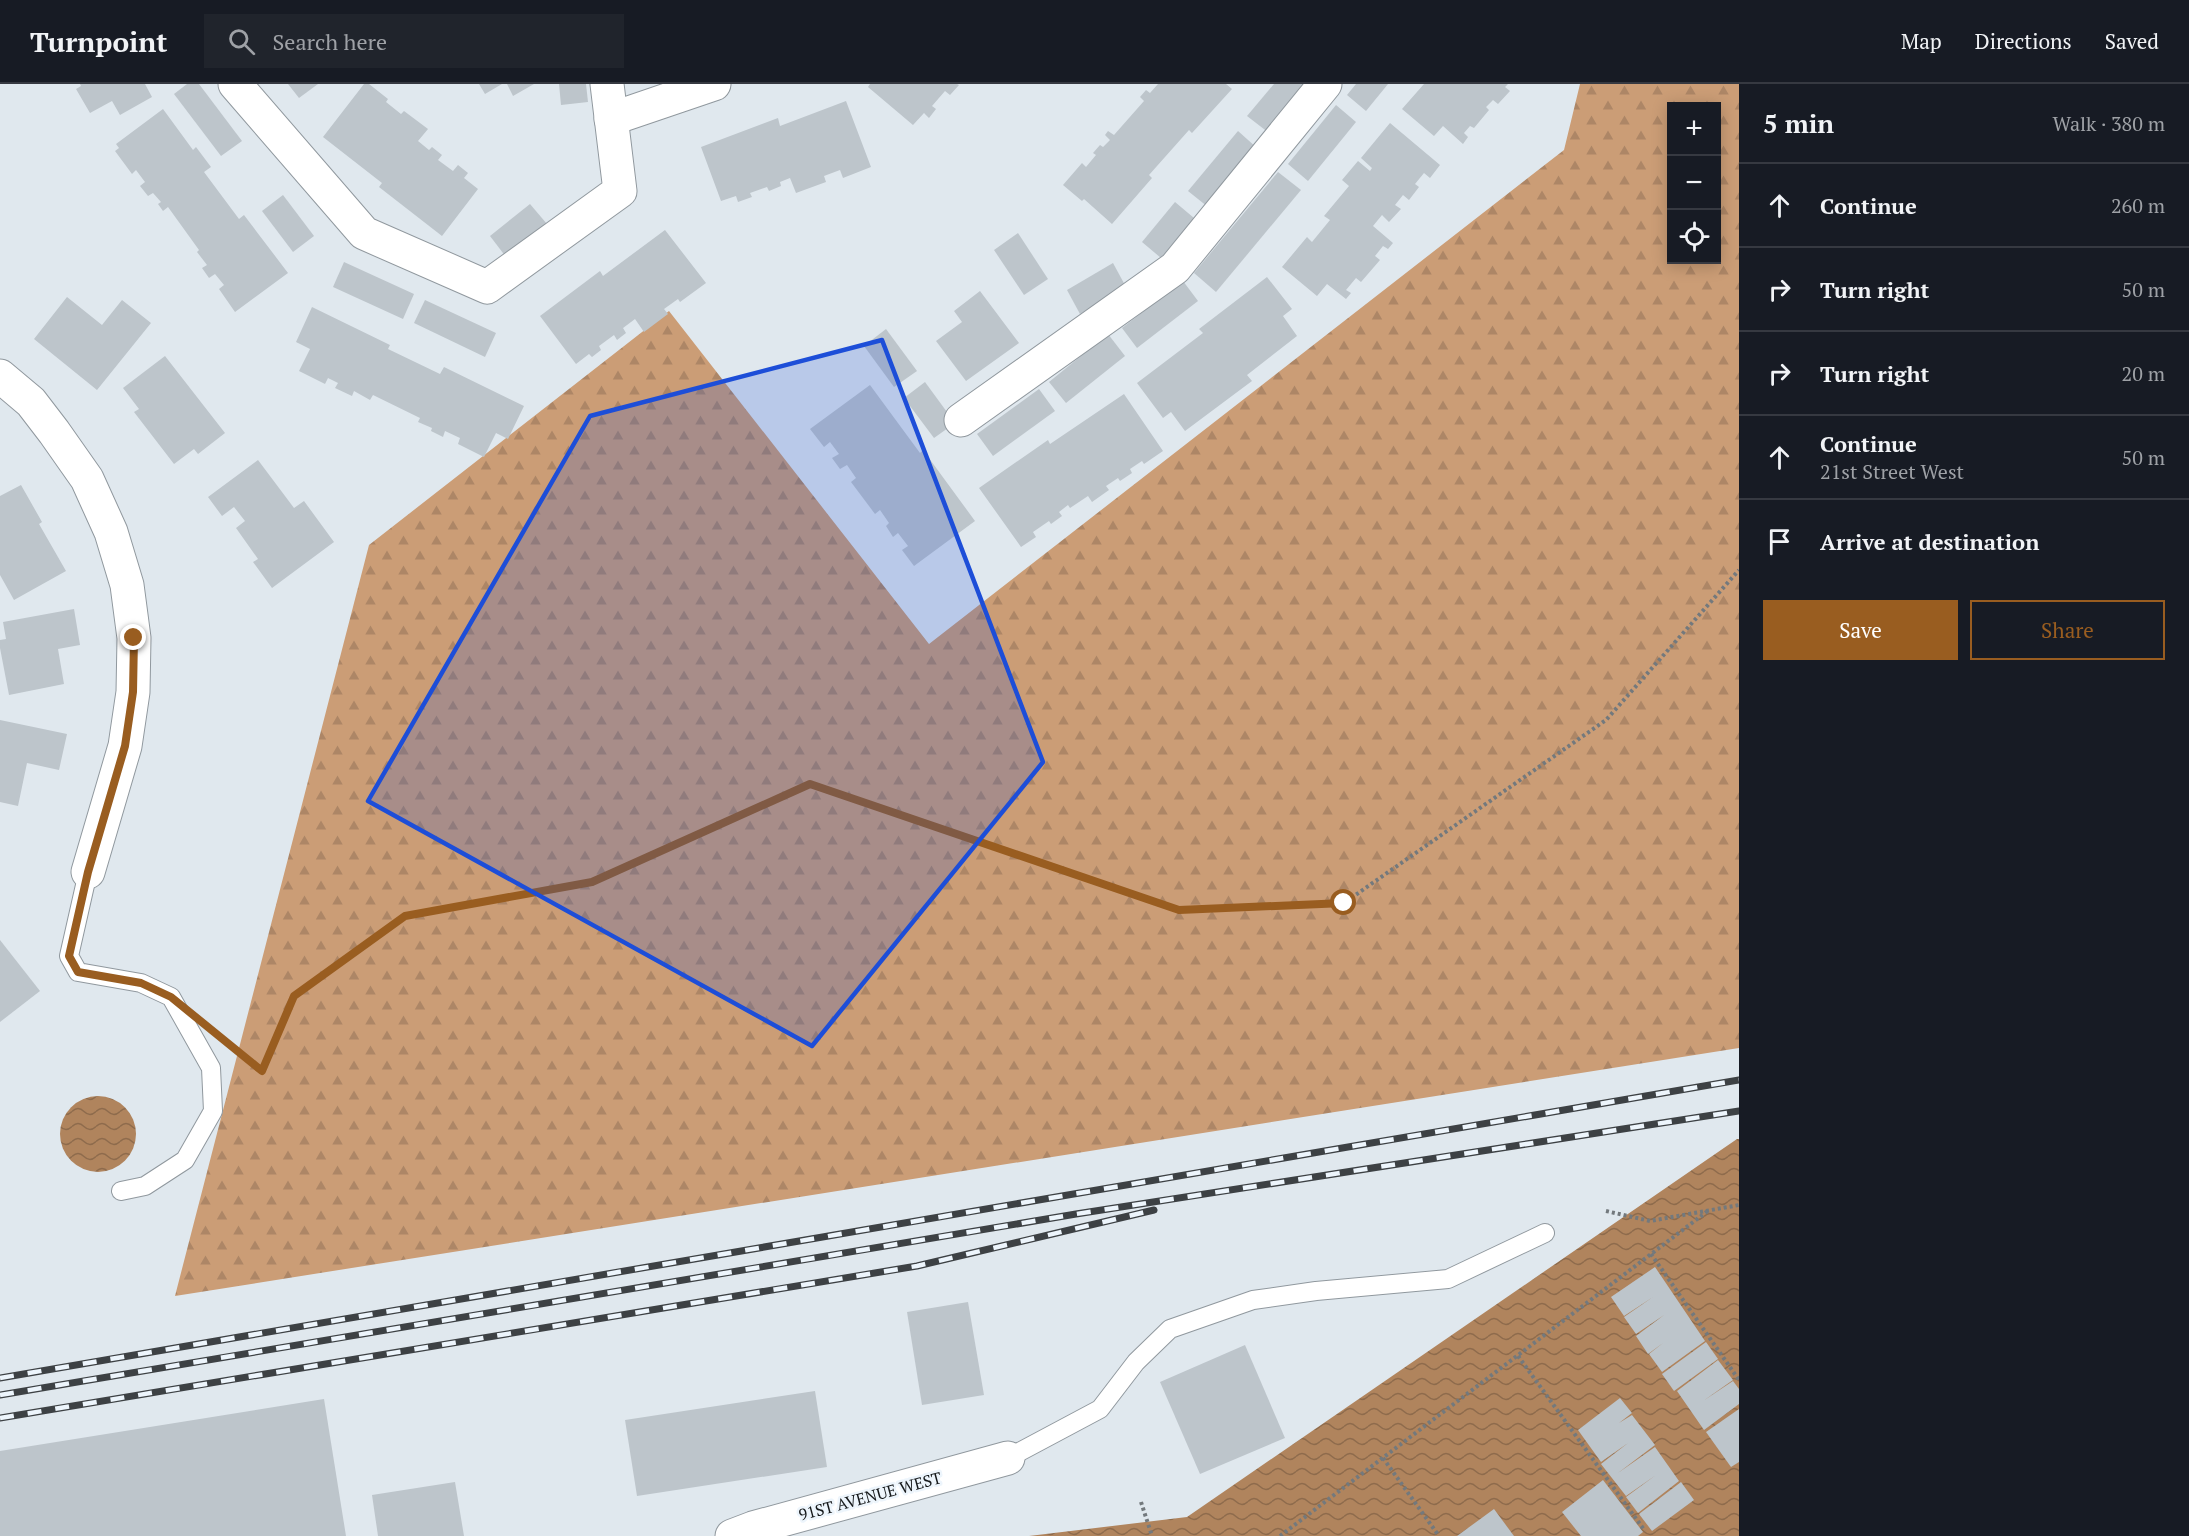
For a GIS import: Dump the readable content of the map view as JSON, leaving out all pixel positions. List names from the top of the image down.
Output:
{
  "streets": {
    "street": ["91ST AVENUE WEST"]
  },
  "page": {
    "header": "Turnpoint",
    "search": "Search here",
    "nav": ["Map", "Directions", "Saved"],
    "heading": ["5 min", "Walk · 380 m"],
    "map_buttons": ["+", "−"],
    "list": [
      ["Continue", "260 m"],
      ["Turn right", "50 m"],
      ["Turn right", "20 m"],
      ["Continue", "21st Street West", "50 m"],
      "Arrive at destination"
    ],
    "buttons": ["Save", "Share"]
  }
}
